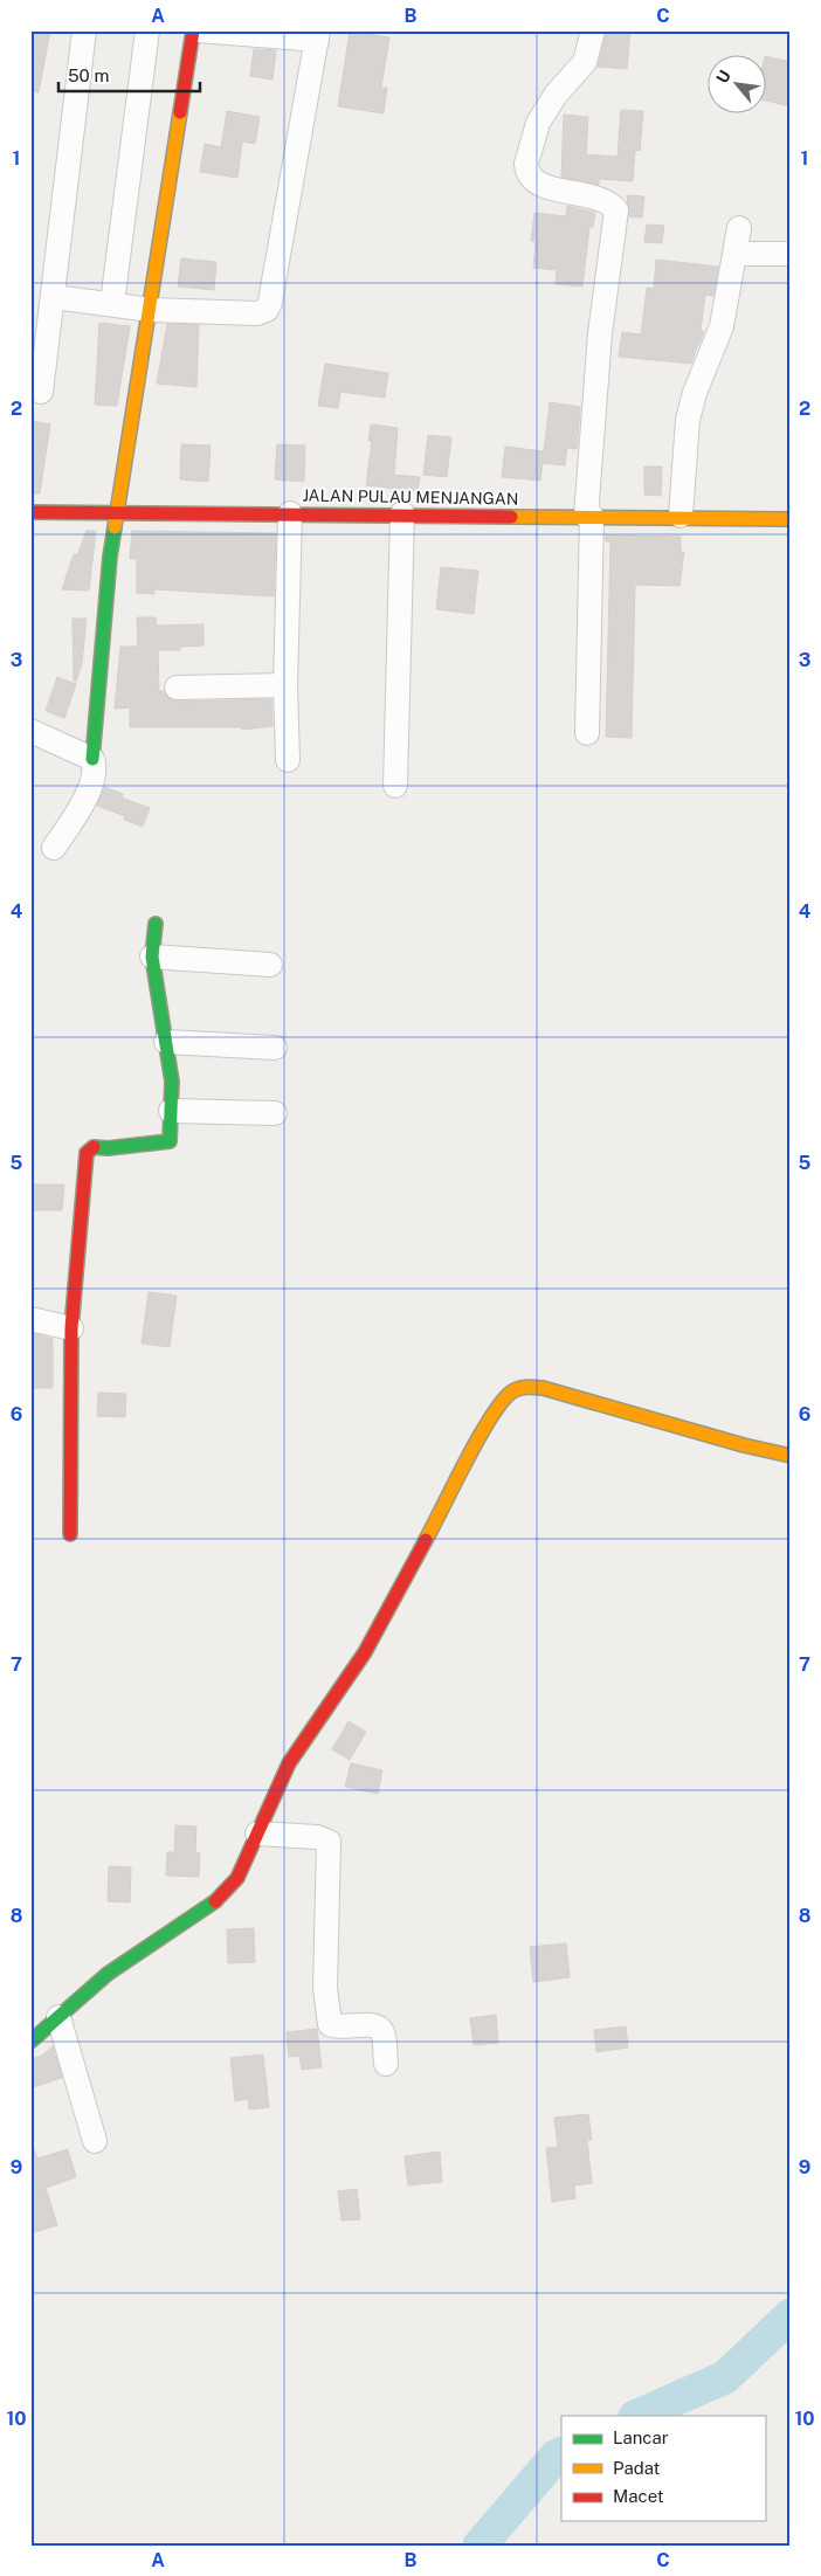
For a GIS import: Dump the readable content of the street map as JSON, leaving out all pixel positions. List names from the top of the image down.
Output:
{
  "streets": {
    "street": ["JALAN PULAU MENJANGAN"]
  },
  "legend": ["Lancar", "Padat", "Macet"],
  "scale_bar": "50 m",
  "north": "top left",
  "grid": {
    "columns": ["A", "B", "C"],
    "rows": [
      "1",
      "2",
      "3",
      "4",
      "5",
      "6",
      "7",
      "8",
      "9",
      "10"
    ]
  }
}
